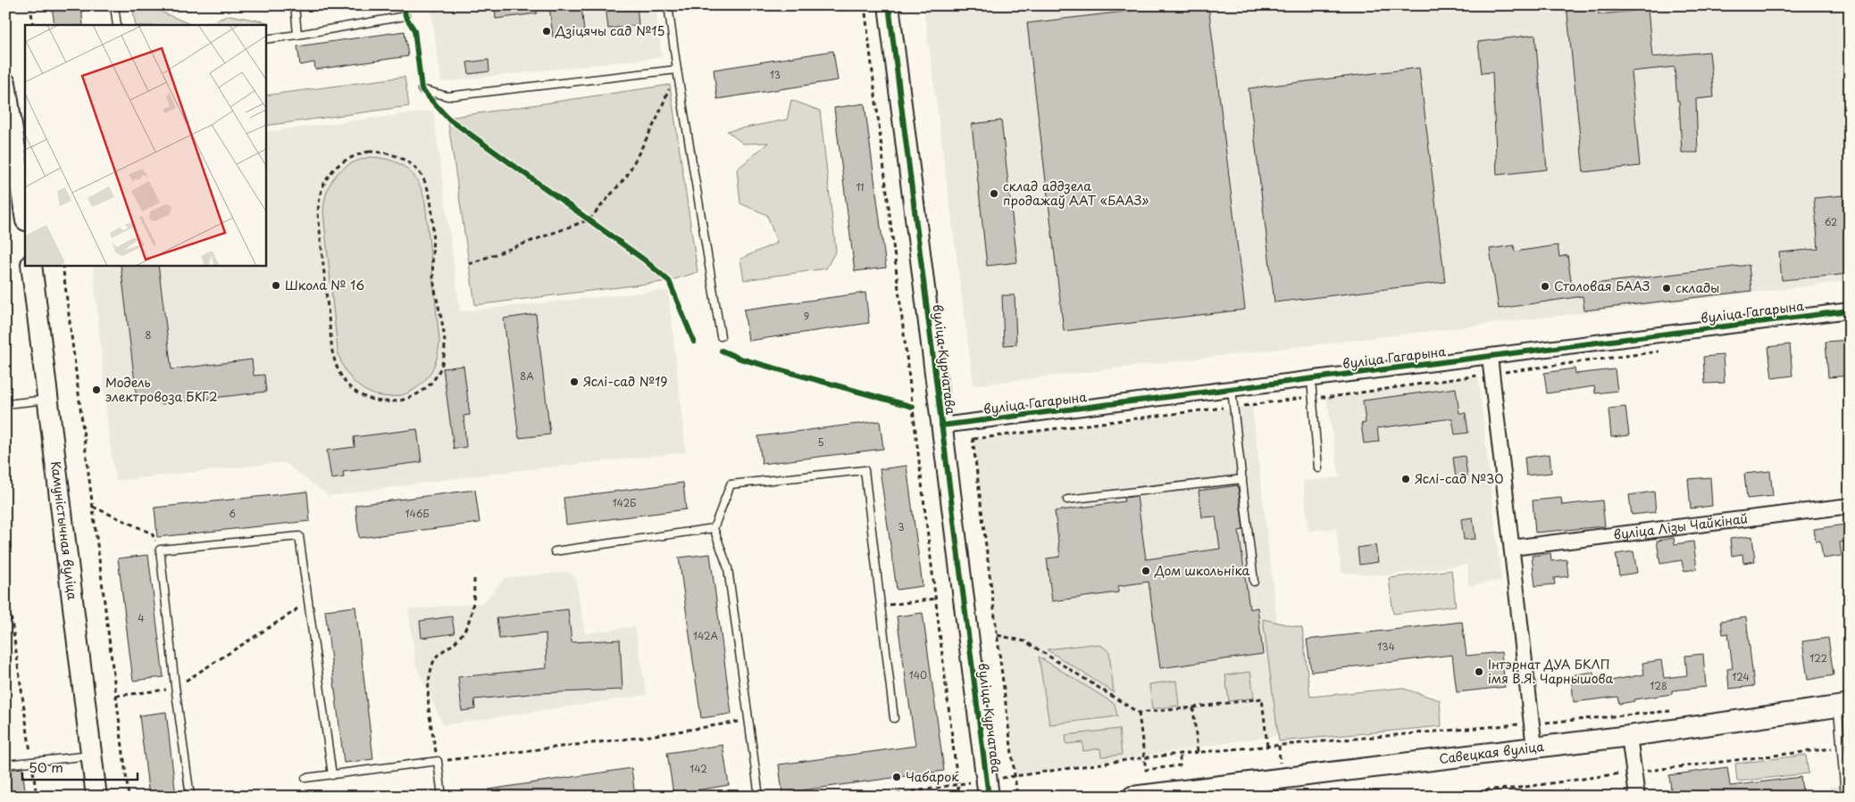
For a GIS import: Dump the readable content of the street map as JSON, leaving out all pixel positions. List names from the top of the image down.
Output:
{
  "streets": {
    "street": [
      "вуліца Гагарына",
      "вуліца Курчатава",
      "вуліца Лізы Чайкінай",
      "Камуністычная вуліца",
      "Савецкая вуліца"
    ]
  },
  "crossings": [
    ["вуліца Гагарына", "вуліца Курчатава"]
  ],
  "places": [
    "Дзіцячы сад №15",
    "склад аддзела продажаў ААТ «БААЗ»",
    "Школа № 16",
    "Столовая БААЗ",
    "склады",
    "Яслі-сад №19",
    "Модель электровоза БКГ2",
    "Яслі-сад №30",
    "Дом школьніка",
    "Інтэрнат ДУА БКЛП імя В.Я. Чарнышова",
    "Чабарок"
  ],
  "house_numbers": [
    "13",
    "11",
    "62",
    "9",
    "8",
    "8А",
    "5",
    "142Б",
    "6",
    "146Б",
    "3",
    "4",
    "142А",
    "134",
    "122",
    "140",
    "124",
    "128",
    "142"
  ],
  "scale_bar": "50 m"
}
